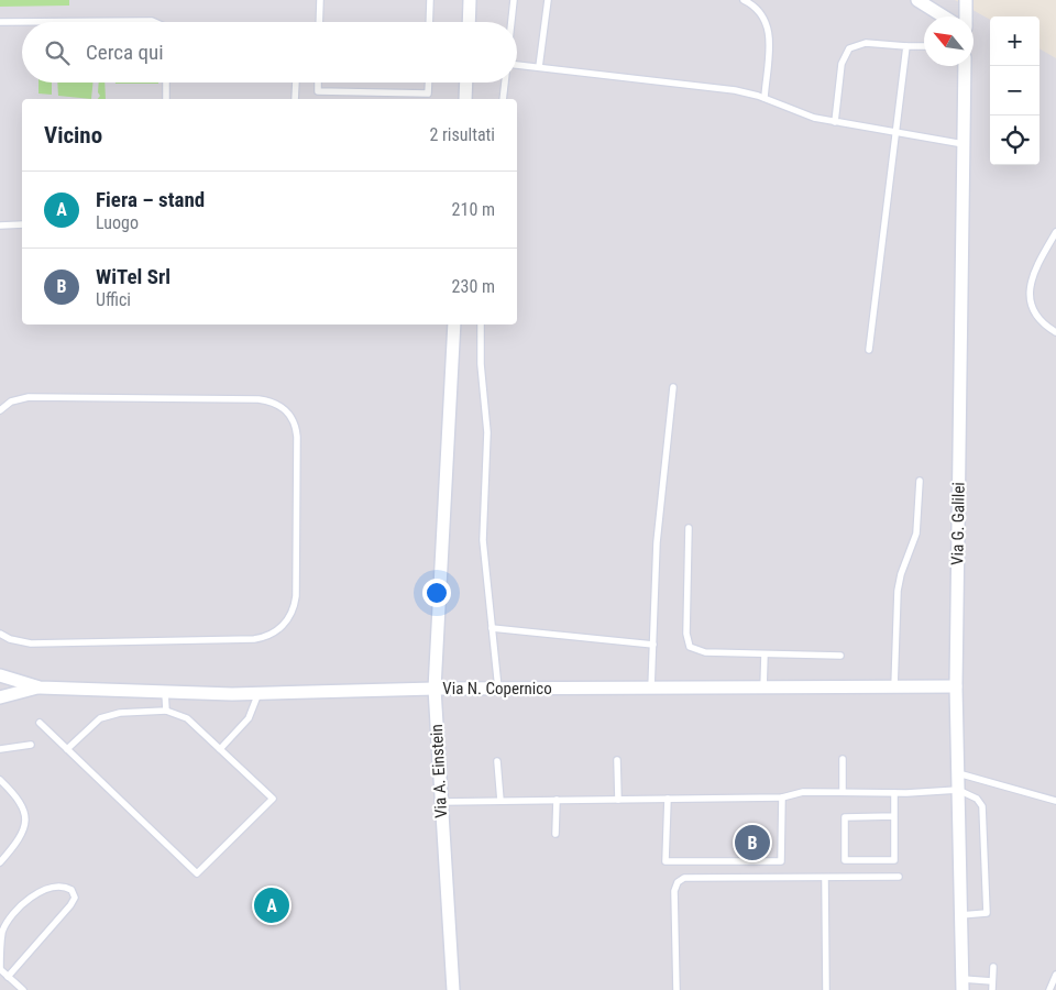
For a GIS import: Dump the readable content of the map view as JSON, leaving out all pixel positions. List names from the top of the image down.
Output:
{
  "streets": {
    "street": ["Via G. Galilei", "Via N. Copernico", "Via A. Einstein"]
  },
  "crossings": [
    ["Via G. Galilei", "Via N. Copernico"],
    ["Via N. Copernico", "Via A. Einstein"]
  ],
  "north": "top left",
  "page": {
    "map_buttons": ["+", "−"],
    "search": "Cerca qui",
    "heading": ["Vicino", "2 risultati"],
    "list": [
      {
        "mark": "A",
        "name": "Fiera – stand",
        "note": "Luogo",
        "value": "210 m"
      },
      {
        "mark": "B",
        "name": "WiTel Srl",
        "note": "Uffici",
        "value": "230 m"
      }
    ],
    "pins": ["B", "A"]
  }
}
